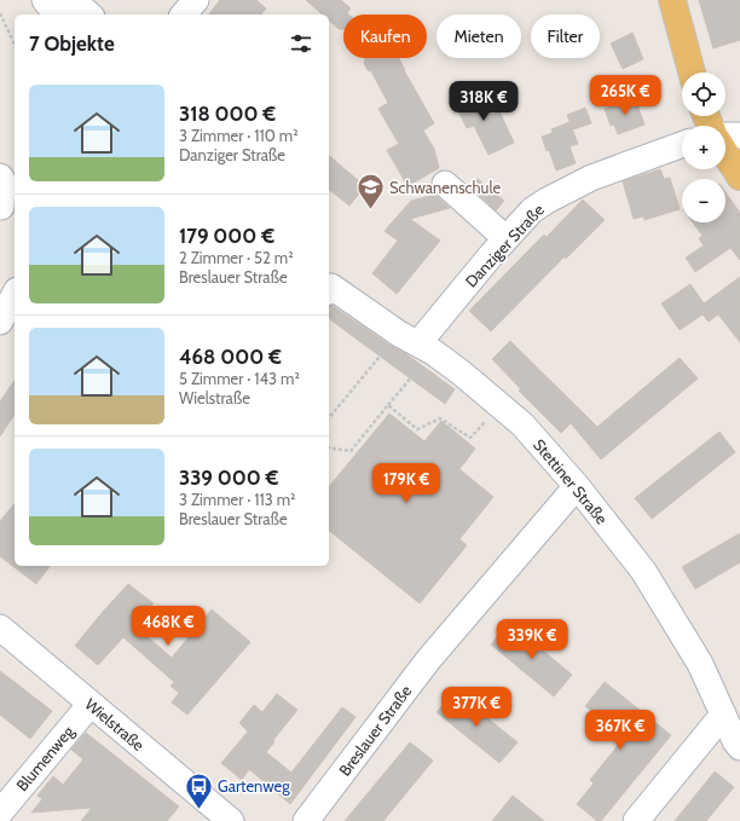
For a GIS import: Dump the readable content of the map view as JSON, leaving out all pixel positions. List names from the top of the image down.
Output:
{
  "streets": {
    "street": [
      "Danziger Straße",
      "Stettiner Straße",
      "Wielstraße",
      "Breslauer Straße",
      "Blumenweg"
    ]
  },
  "crossings": [
    ["Danziger Straße", "Stettiner Straße"],
    ["Stettiner Straße", "Breslauer Straße"],
    ["Wielstraße", "Blumenweg"]
  ],
  "places": {
    "school or university": ["Schwanenschule"],
    "bus stop": ["Gartenweg"]
  },
  "page": {
    "chip": ["Kaufen", "Mieten", "Filter"],
    "heading": "7 Objekte",
    "map_buttons": ["+", "−"],
    "list": [
      {
        "name": "318 000 €",
        "note": "3 Zimmer · 110 m² · Danziger Straße"
      },
      {
        "name": "179 000 €",
        "note": "2 Zimmer · 52 m² · Breslauer Straße"
      },
      {
        "name": "468 000 €",
        "note": "5 Zimmer · 143 m² · Wielstraße"
      },
      {
        "name": "339 000 €",
        "note": "3 Zimmer · 113 m² · Breslauer Straße"
      }
    ],
    "price": [
      "265K €",
      "318K €",
      "179K €",
      "468K €",
      "339K €",
      "377K €",
      "367K €"
    ]
  }
}
